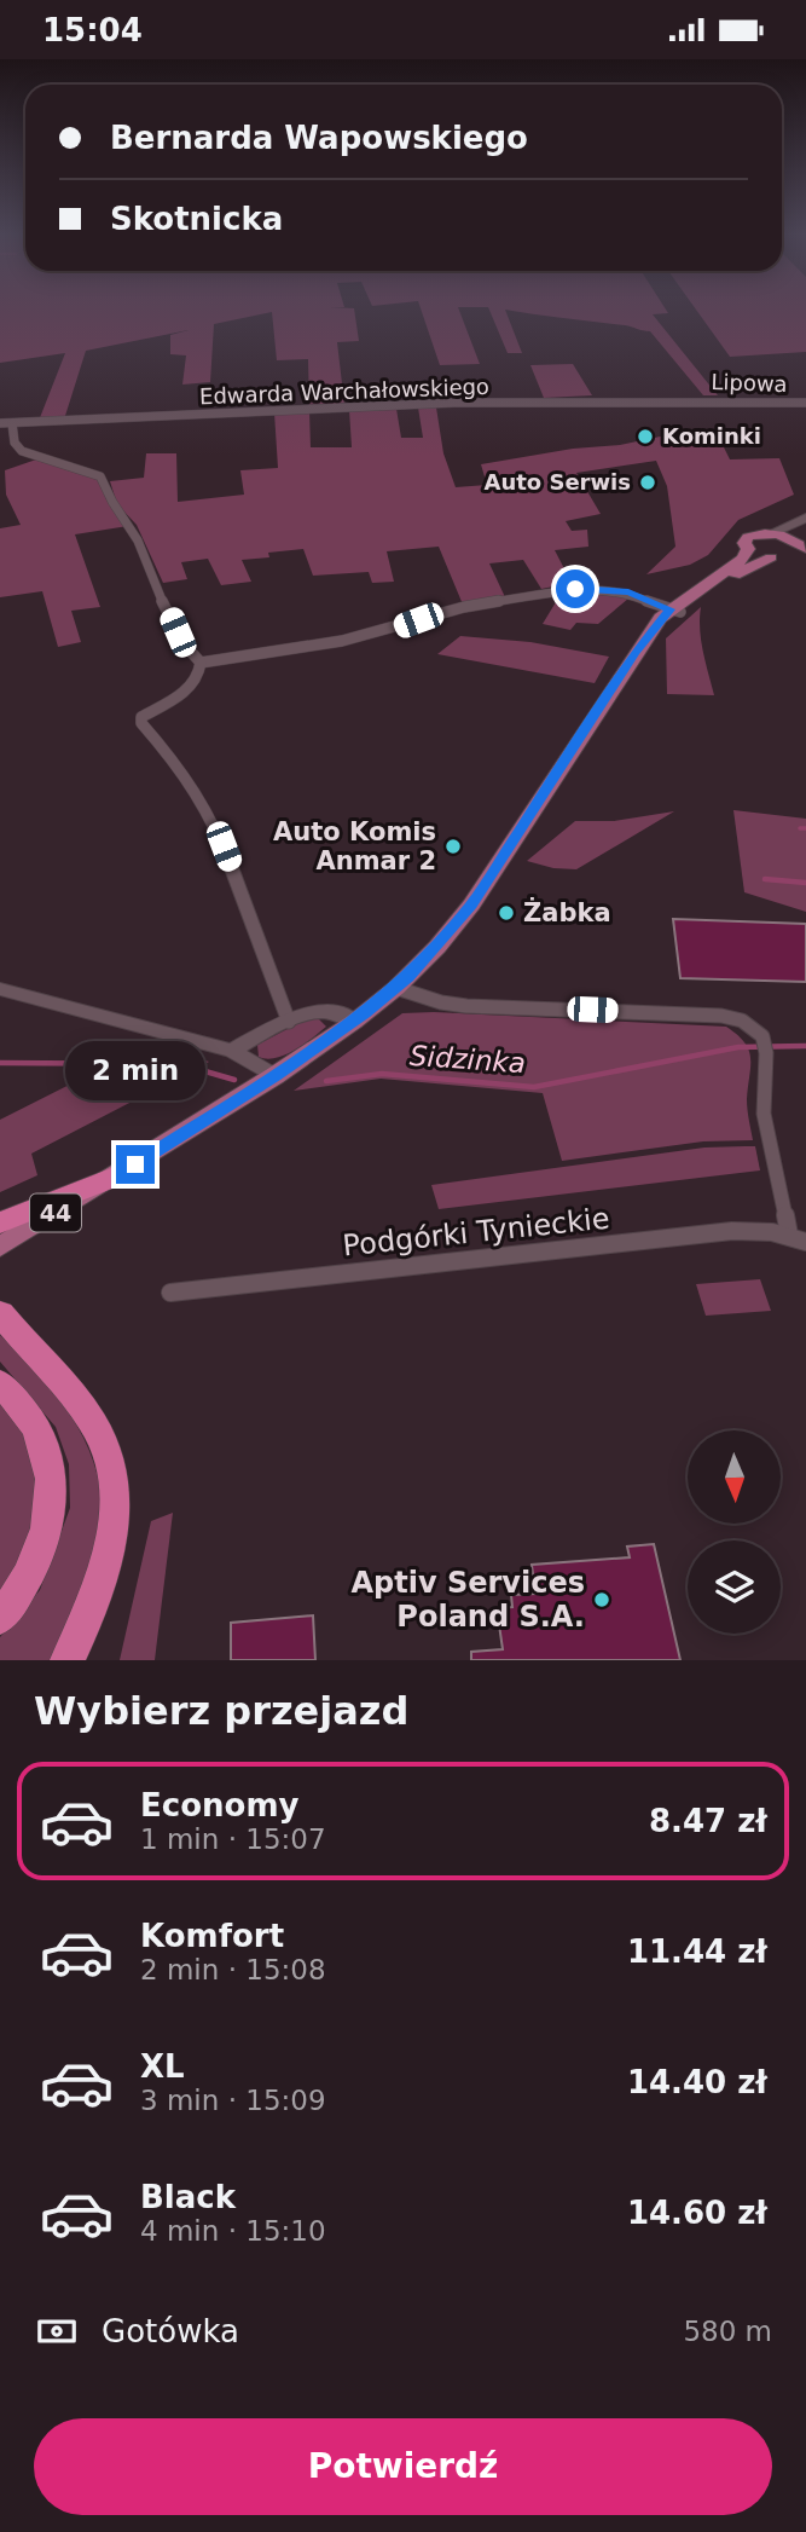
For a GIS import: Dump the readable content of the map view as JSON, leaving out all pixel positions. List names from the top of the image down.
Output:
{
  "streets": {
    "main road": ["44"],
    "street": ["Lipowa", "Edwarda Warchałowskiego", "Podgórki Tynieckie"]
  },
  "crossings": [
    ["Lipowa", "Edwarda Warchałowskiego"]
  ],
  "water": ["Sidzinka"],
  "places": [
    "Kominki",
    "Auto Serwis",
    "Auto Komis Anmar 2",
    "Żabka",
    "Aptiv Services Poland S.A."
  ],
  "north": "bottom",
  "page": {
    "status": "15:04",
    "banner": ["Bernarda Wapowskiego", "Skotnicka"],
    "bubble": "2 min",
    "heading": "Wybierz przejazd",
    "list": [
      {
        "name": "Economy",
        "note": "1 min · 15:07",
        "value": "8.47 zł"
      },
      {
        "name": "Komfort",
        "note": "2 min · 15:08",
        "value": "11.44 zł"
      },
      {
        "name": "XL",
        "note": "3 min · 15:09",
        "value": "14.40 zł"
      },
      {
        "name": "Black",
        "note": "4 min · 15:10",
        "value": "14.60 zł"
      }
    ],
    "pay": ["Gotówka", "580 m"],
    "buttons": "Potwierdź"
  }
}
